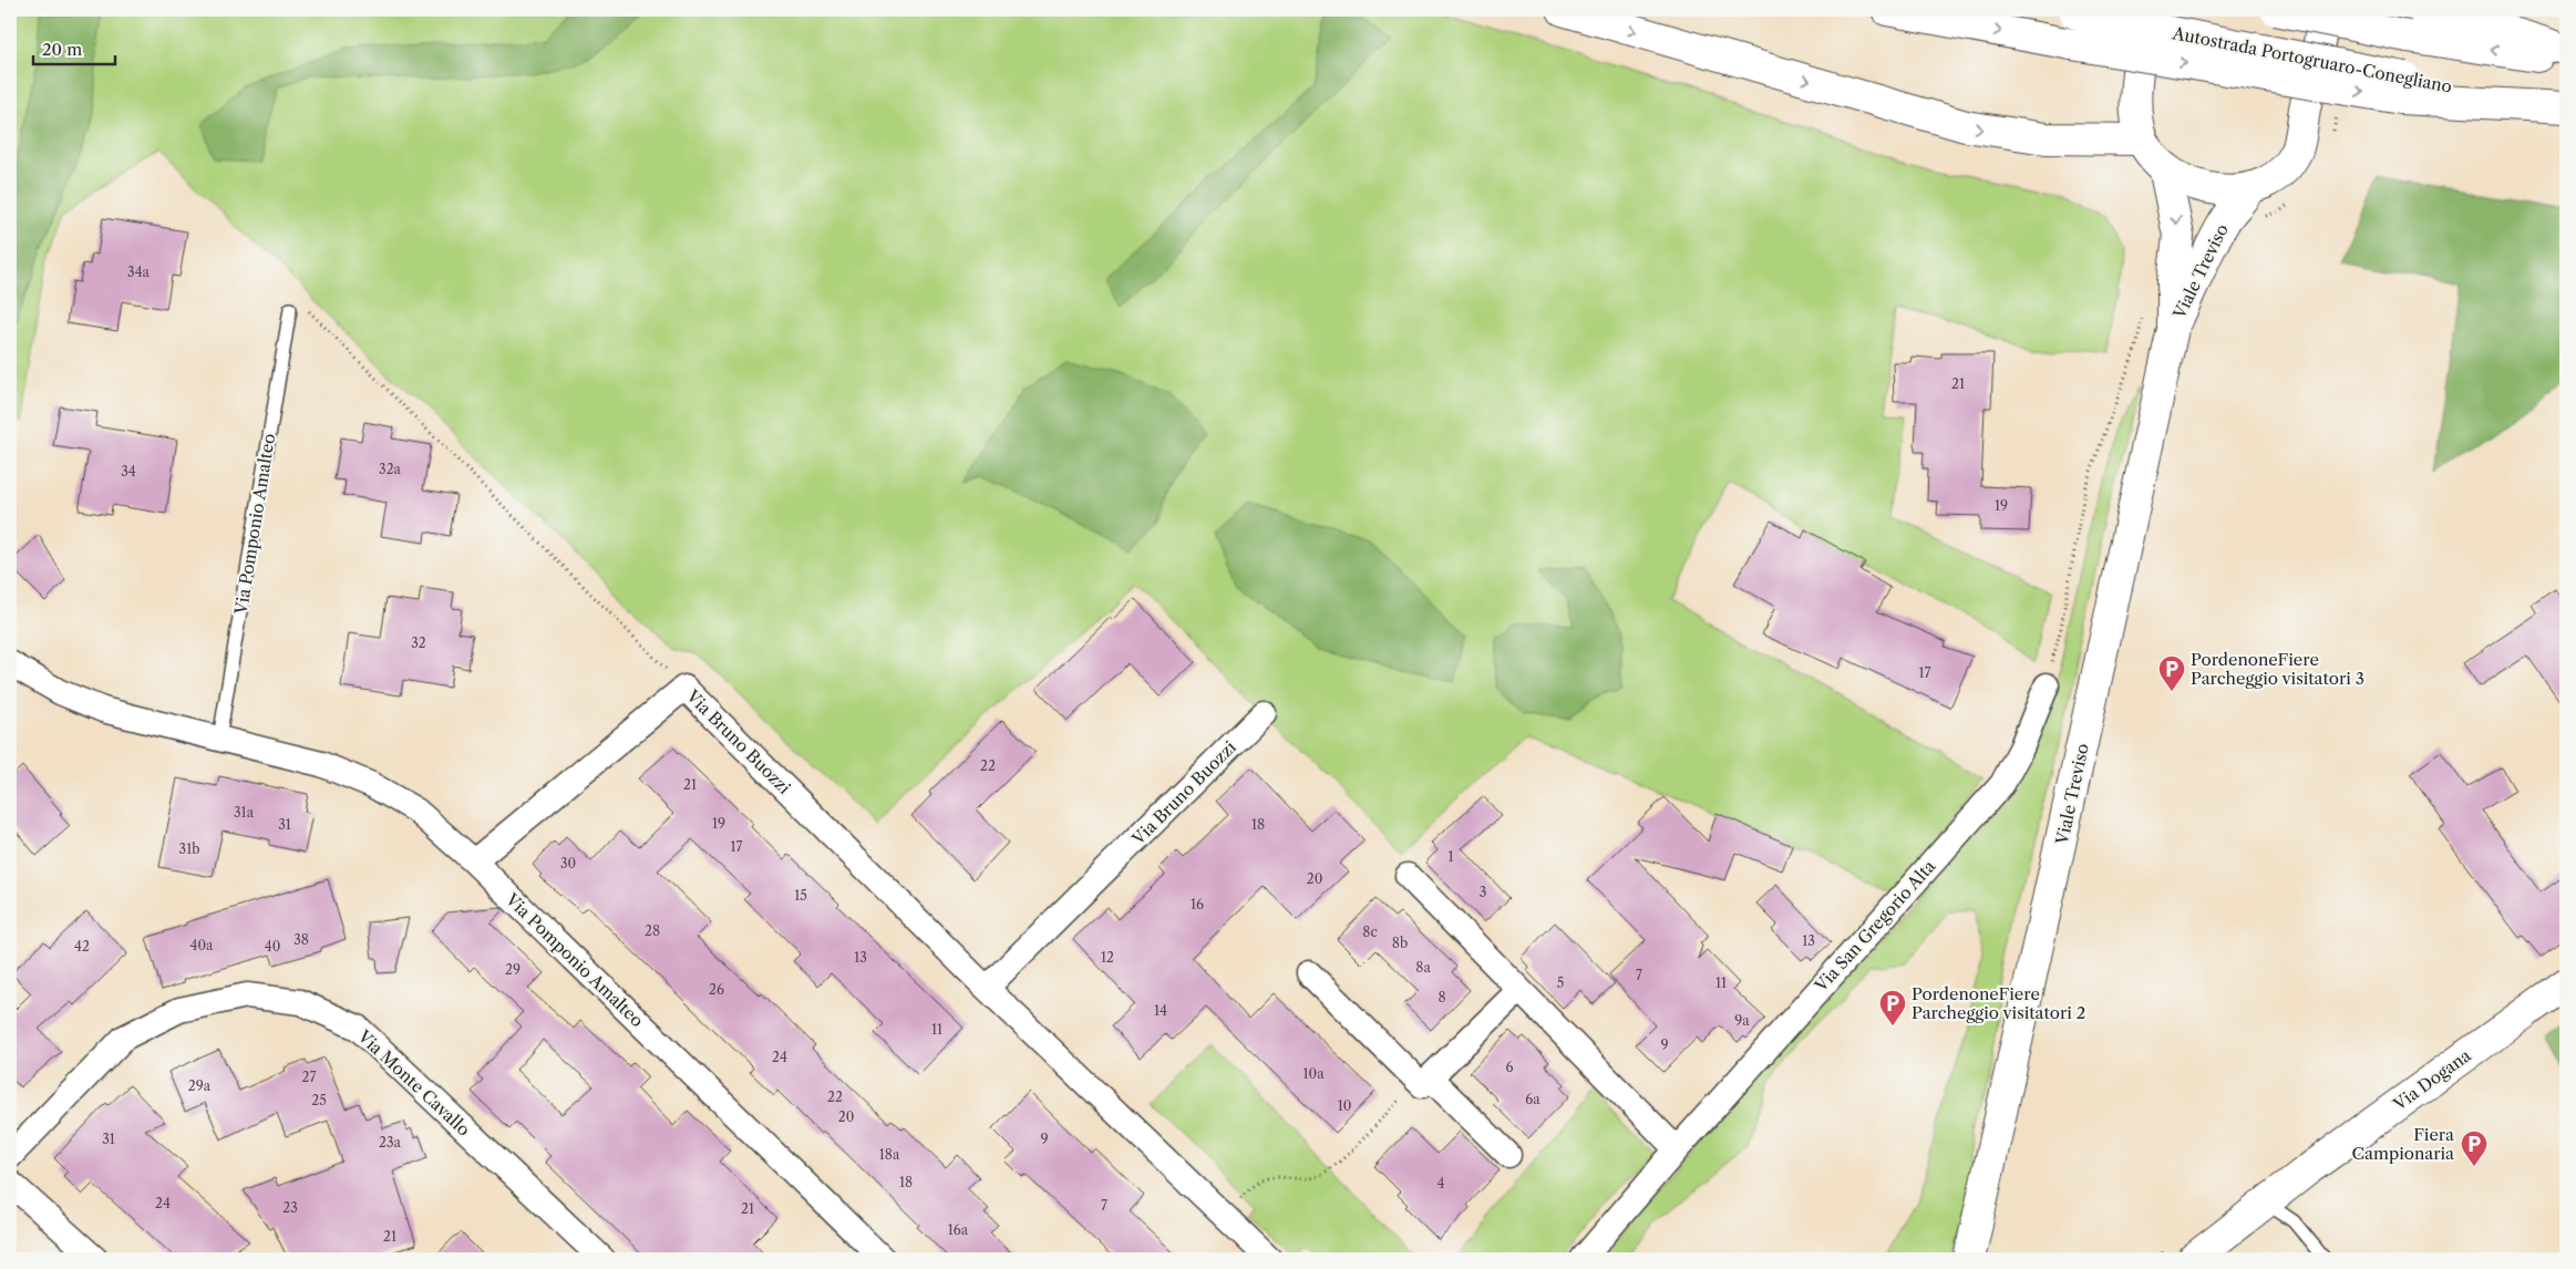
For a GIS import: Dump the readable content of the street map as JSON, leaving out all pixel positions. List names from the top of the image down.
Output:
{
  "streets": {
    "main road": ["Autostrada Portogruaro-Conegliano", "Viale Treviso", "Via Dogana"],
    "street": [
      "Via Pomponio Amalteo",
      "Via Bruno Buozzi",
      "Via San Gregorio Alta",
      "Via Monte Cavallo"
    ]
  },
  "crossings": [
    ["Via Pomponio Amalteo", "Via Bruno Buozzi"]
  ],
  "places": {
    "parking": ["PordenoneFiere Parcheggio visitatori 3", "PordenoneFiere Parcheggio visitatori 2", "Fiera Campionaria"]
  },
  "house_numbers": [
    "34a",
    "21",
    "32a",
    "34",
    "19",
    "32",
    "17",
    "22",
    "21",
    "31a",
    "19",
    "31",
    "18",
    "17",
    "31b",
    "1",
    "30",
    "20",
    "3",
    "15",
    "16",
    "28",
    "8c",
    "38",
    "13",
    "8b",
    "40a",
    "42",
    "40",
    "13",
    "12",
    "8a",
    "29",
    "7",
    "5",
    "11",
    "26",
    "8",
    "14",
    "9a",
    "11",
    "9",
    "24",
    "6",
    "10a",
    "27",
    "29a",
    "22",
    "6a",
    "25",
    "10",
    "20",
    "31",
    "9",
    "23a",
    "18a",
    "18",
    "4",
    "24",
    "7",
    "23",
    "21",
    "16a",
    "21"
  ],
  "scale_bar": "20 m"
}
